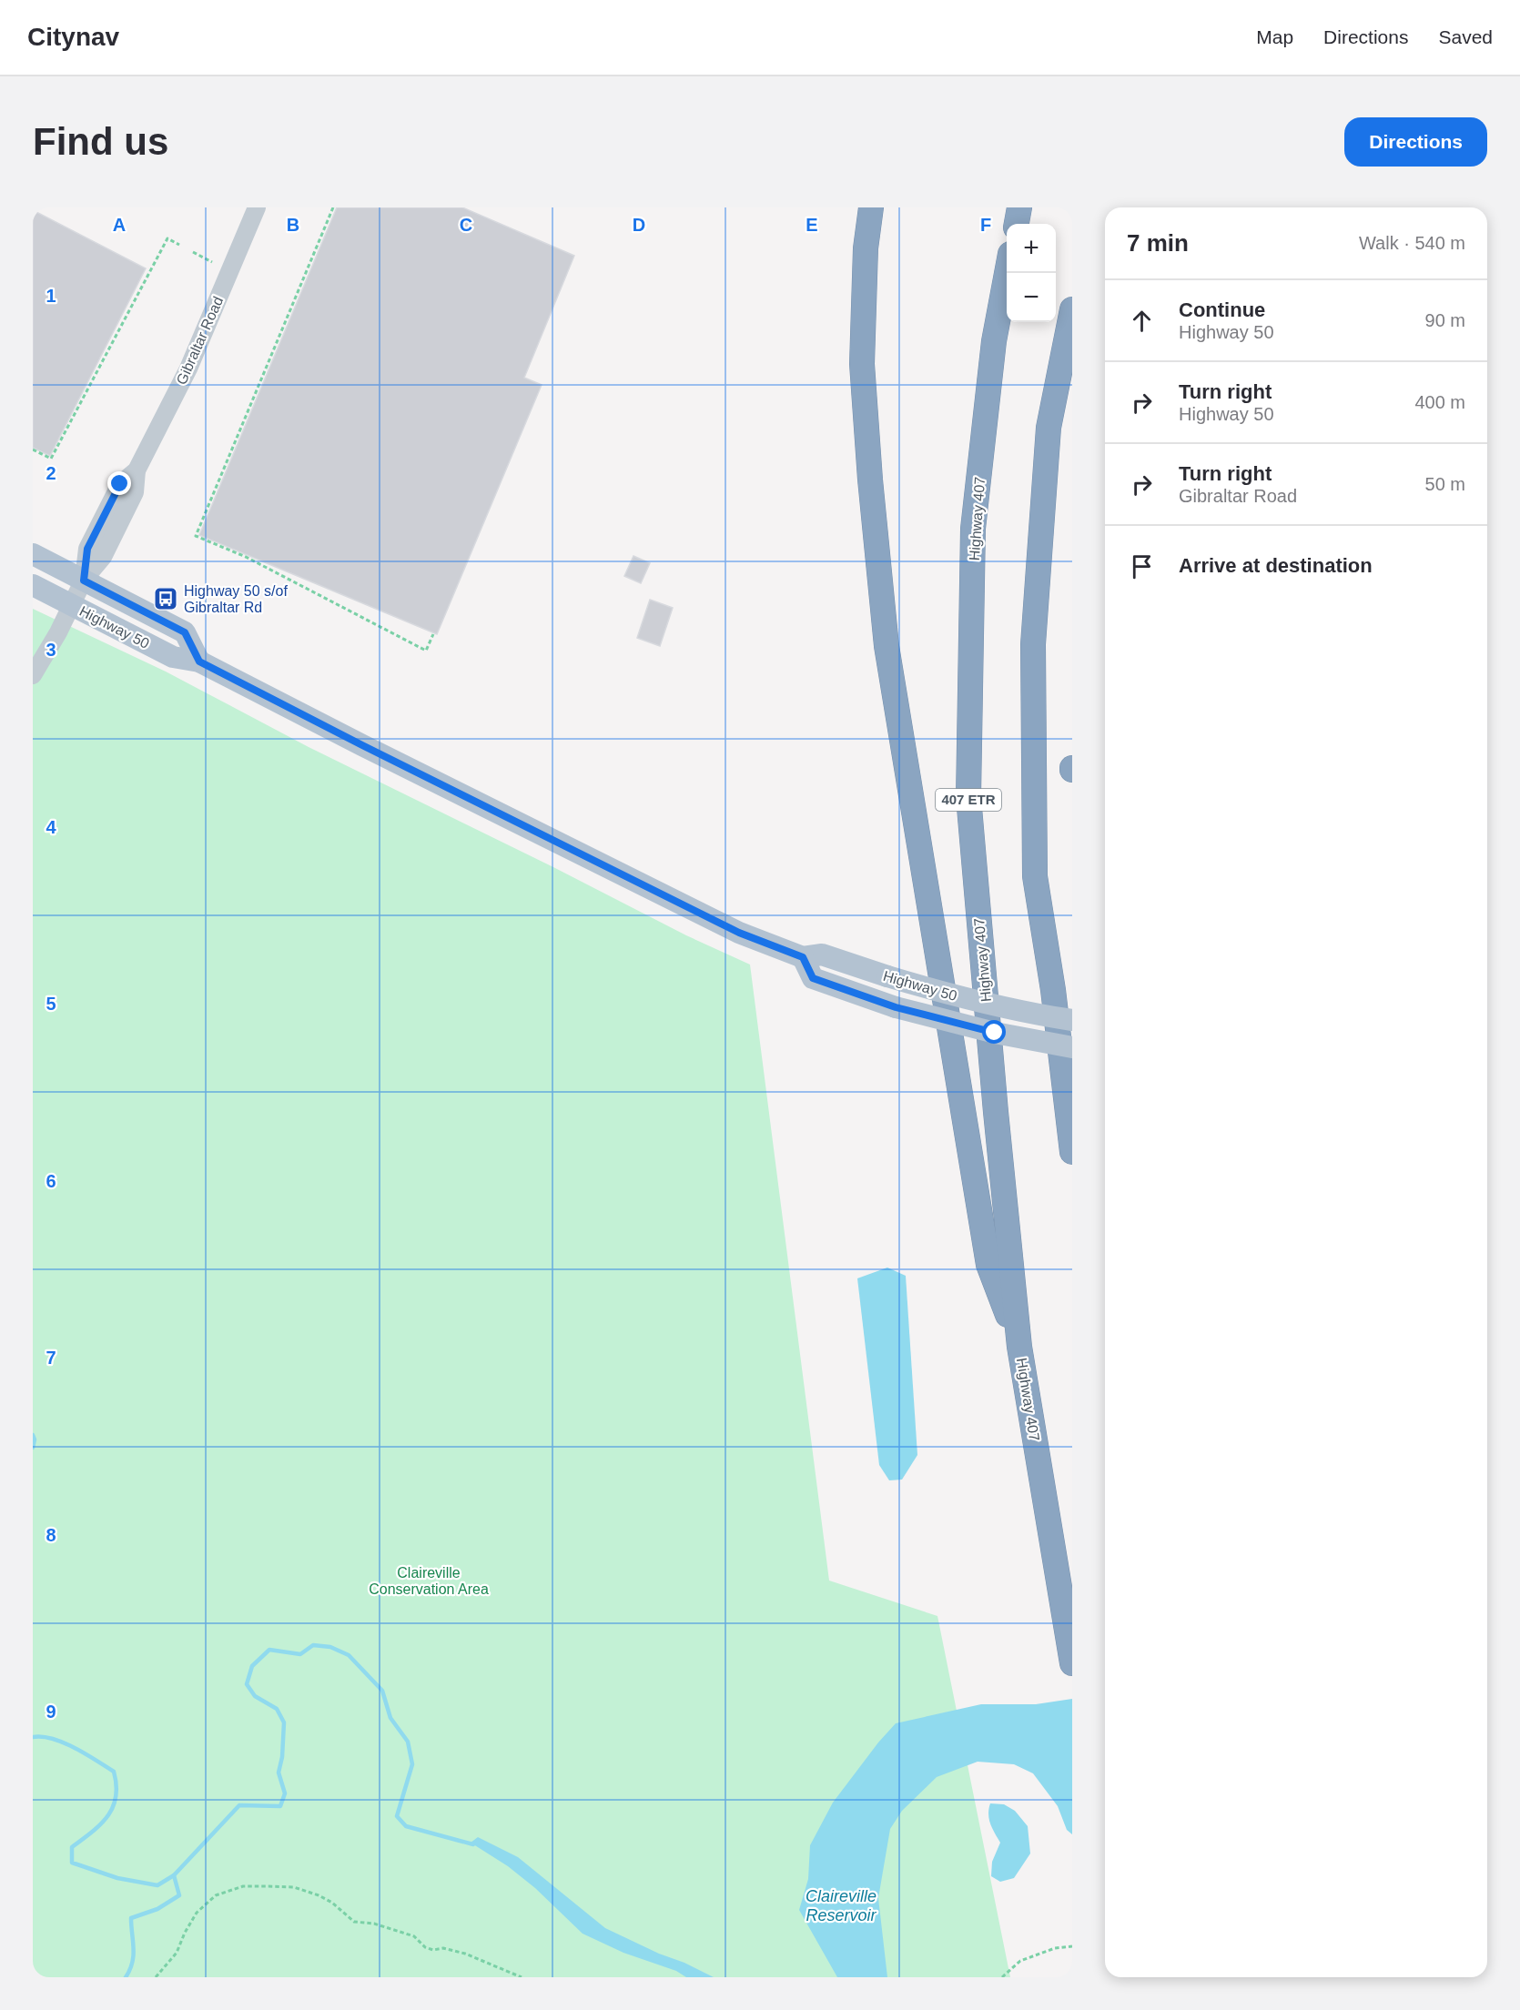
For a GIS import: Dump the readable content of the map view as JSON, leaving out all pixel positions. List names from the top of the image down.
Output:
{
  "streets": {
    "highway": ["Highway 407", "407 ETR"],
    "main road": ["Highway 50"],
    "street": ["Gibraltar Road"]
  },
  "crossings": [
    ["Gibraltar Road", "Highway 50"]
  ],
  "water": ["Claireville Reservoir"],
  "parks": ["Claireville Conservation Area"],
  "places": {
    "bus stop": ["Highway 50 s/of Gibraltar Rd"]
  },
  "page": {
    "header": "Citynav",
    "nav": ["Map", "Directions", "Saved"],
    "buttons": "Directions",
    "title": "Find us",
    "heading": ["7 min", "Walk · 540 m"],
    "map_buttons": ["+", "−"],
    "list": [
      ["Continue", "Highway 50", "90 m"],
      ["Turn right", "Highway 50", "400 m"],
      ["Turn right", "Gibraltar Road", "50 m"],
      "Arrive at destination"
    ]
  },
  "grid": {
    "columns": [
      "A",
      "B",
      "C",
      "D",
      "E",
      "F"
    ],
    "rows": [
      "1",
      "2",
      "3",
      "4",
      "5",
      "6",
      "7",
      "8",
      "9"
    ]
  }
}
